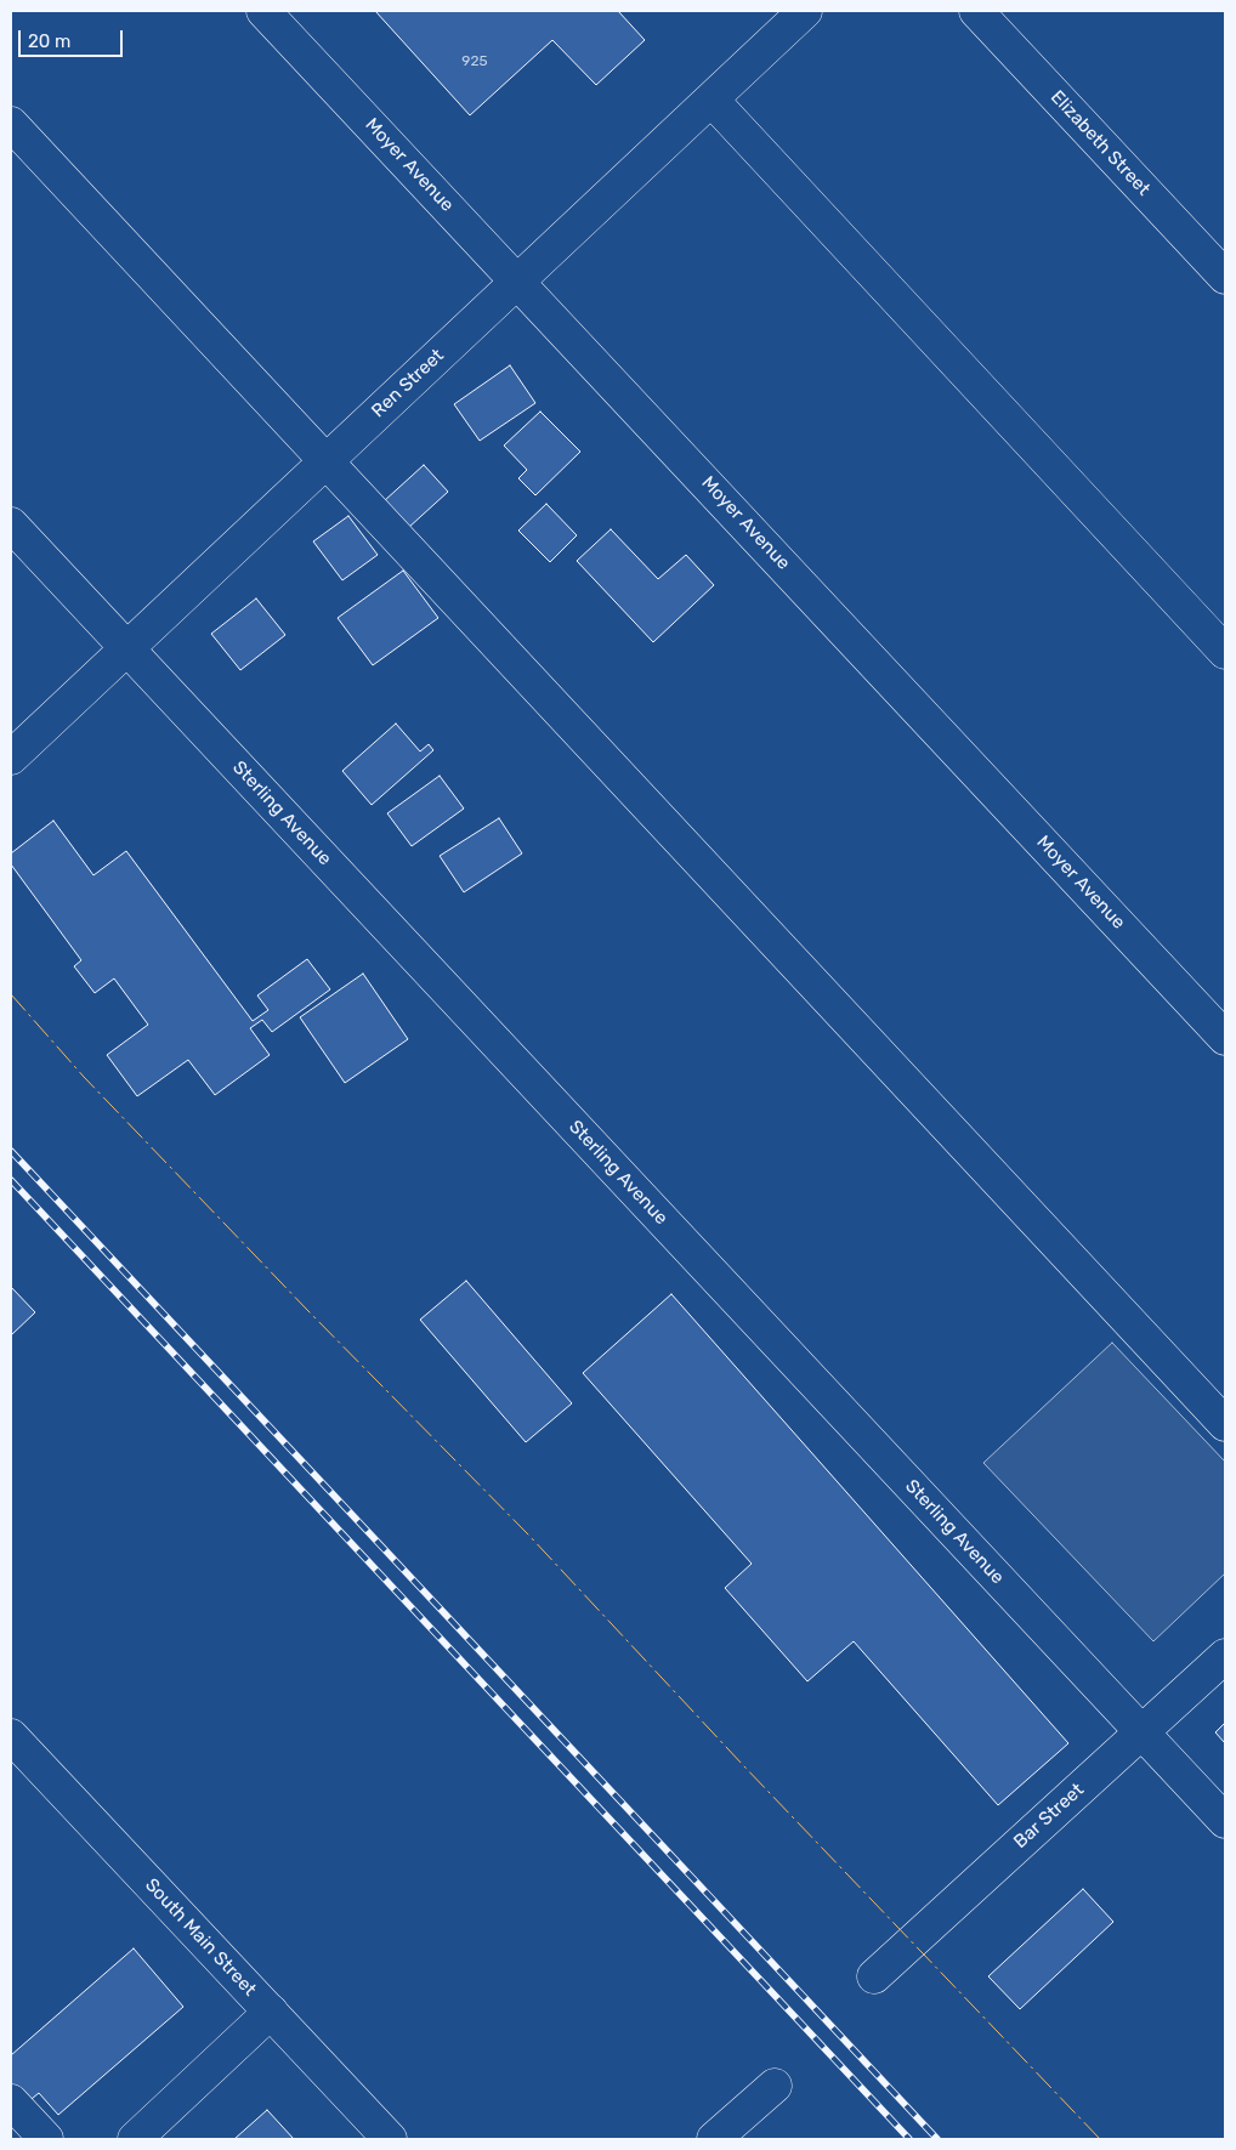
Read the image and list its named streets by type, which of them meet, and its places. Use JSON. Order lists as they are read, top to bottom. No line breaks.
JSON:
{"streets":{"street":["Elizabeth Street","Moyer Avenue","Ren Street","Sterling Avenue","Bar Street","South Main Street"]},"crossings":[["Moyer Avenue","Ren Street"],["Ren Street","Sterling Avenue"],["Sterling Avenue","Bar Street"]],"house_numbers":["925"],"scale_bar":"20 m"}
